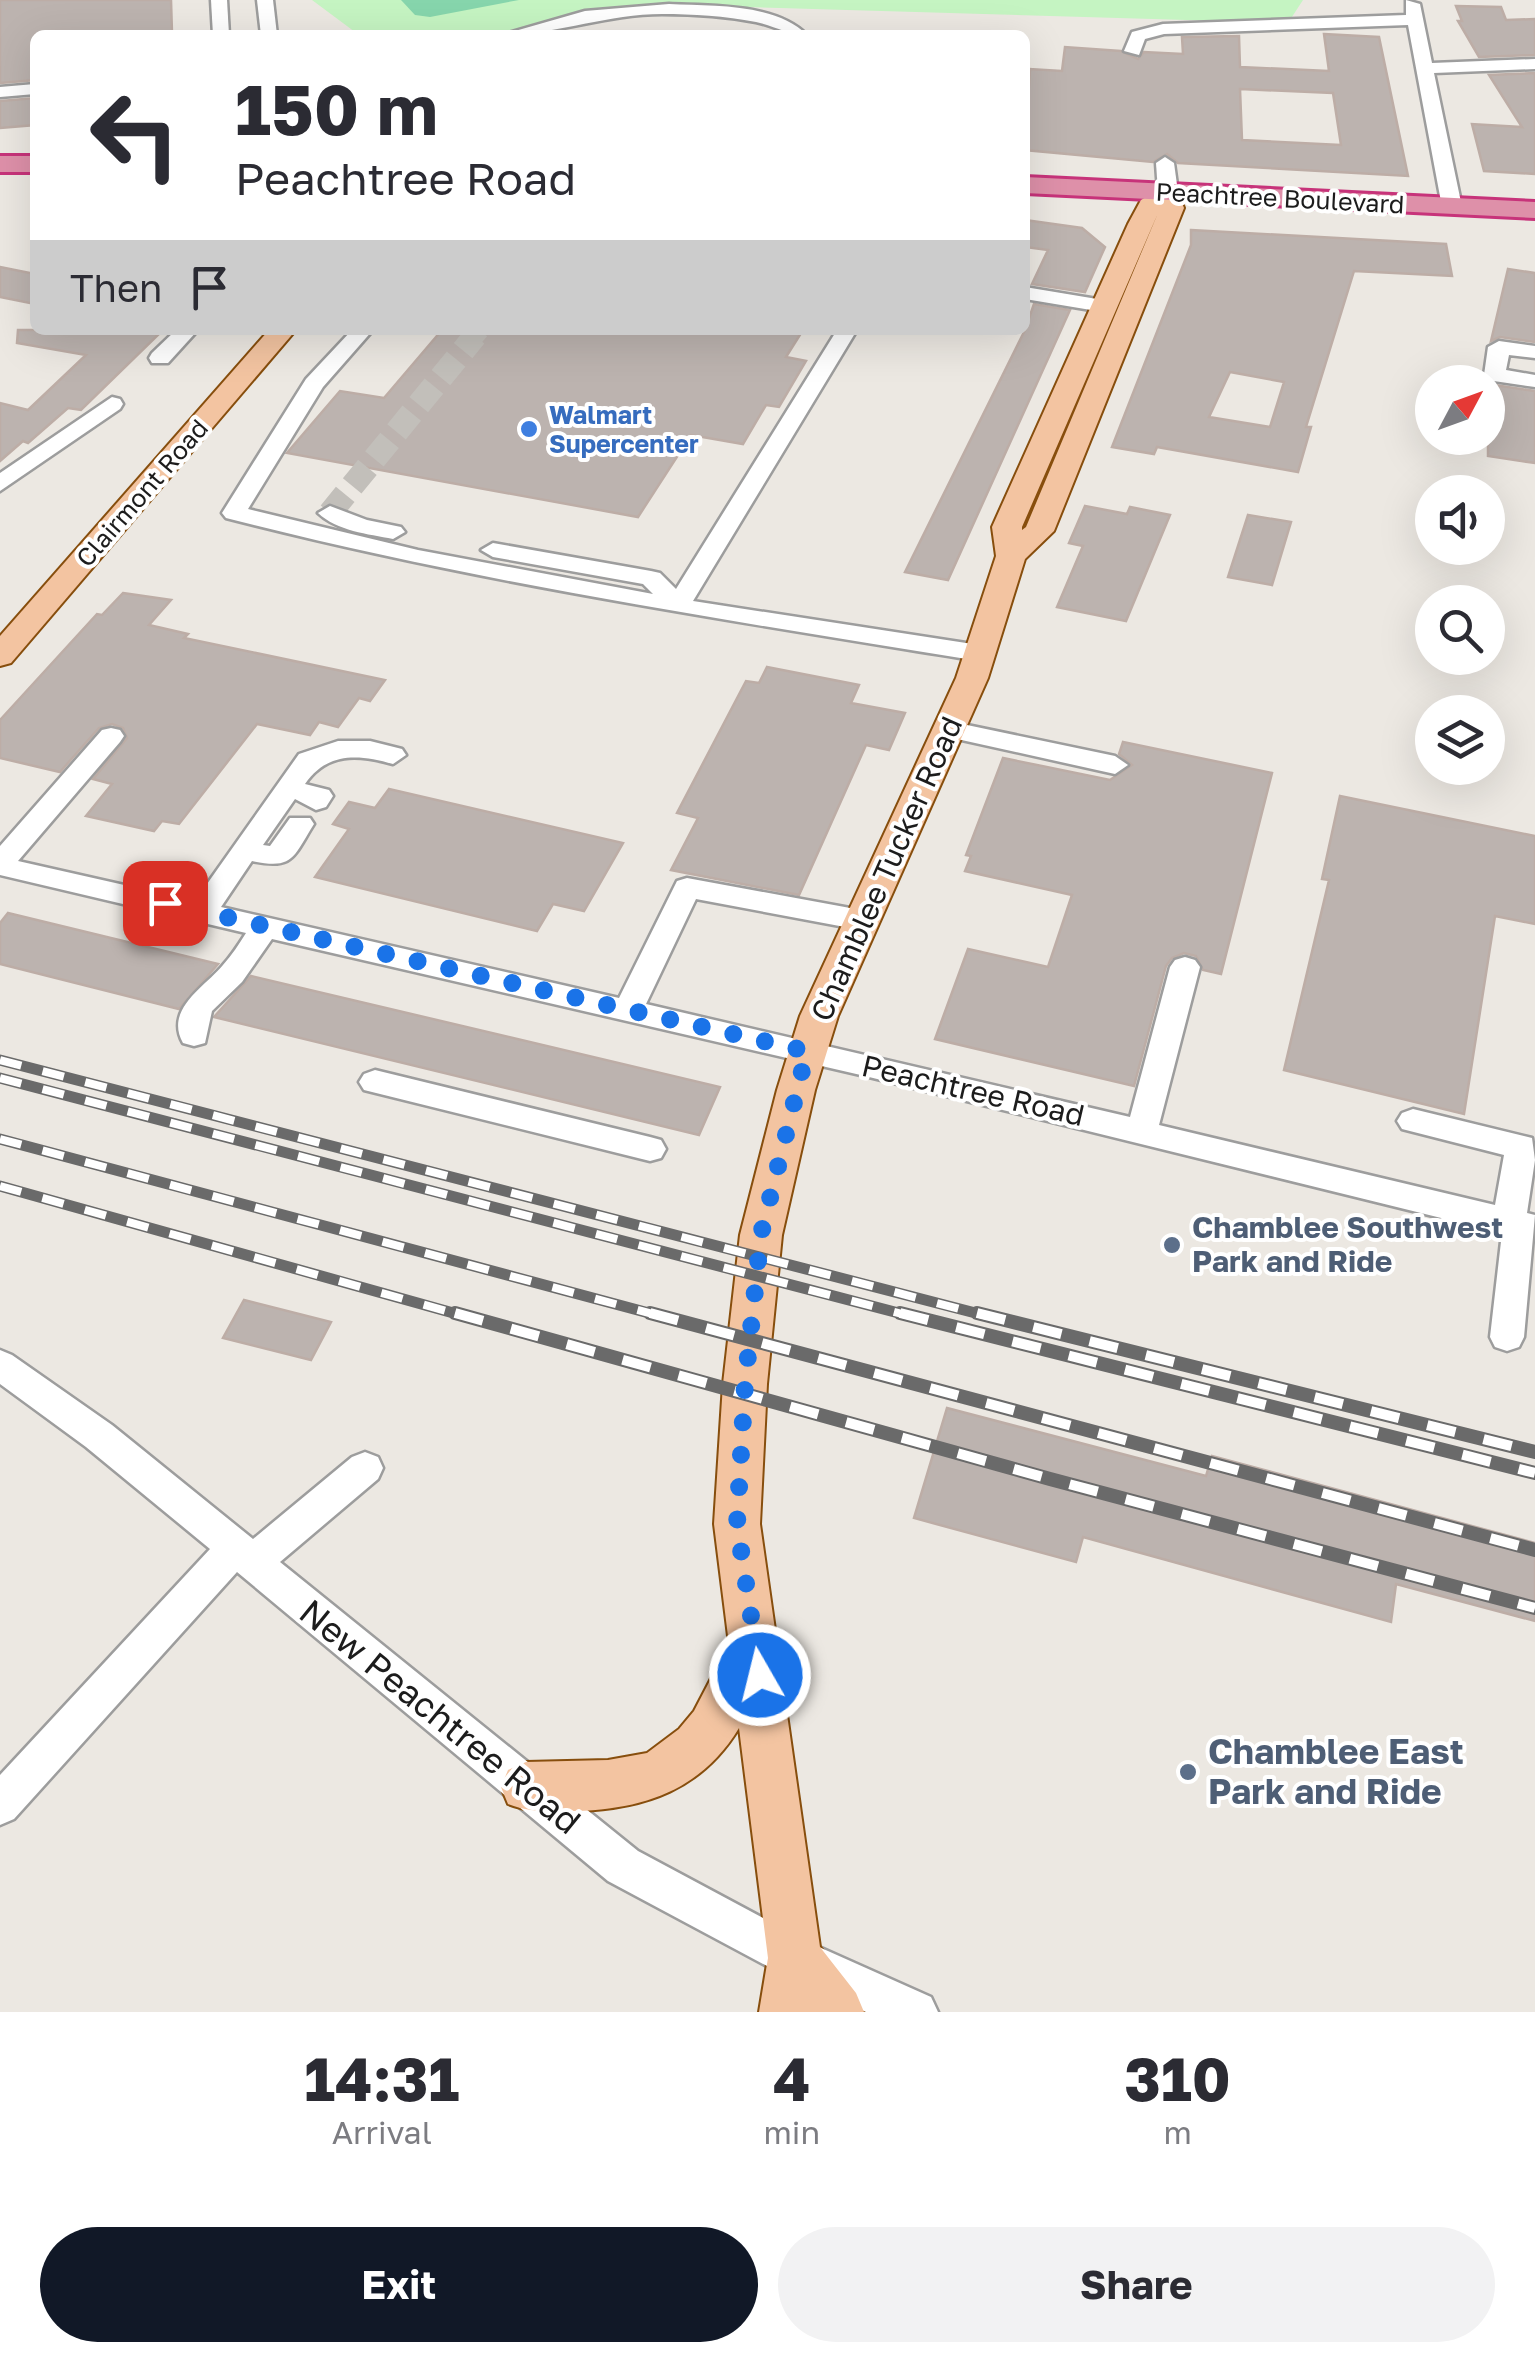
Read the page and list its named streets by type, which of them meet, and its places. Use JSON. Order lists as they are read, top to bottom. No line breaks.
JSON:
{"streets":{"highway":["Peachtree Boulevard"],"main road":["Clairmont Road","Chamblee Tucker Road"],"street":["Peachtree Road","New Peachtree Road"]},"crossings":[["Peachtree Boulevard","Chamblee Tucker Road"],["Chamblee Tucker Road","Peachtree Road"],["Chamblee Tucker Road","New Peachtree Road"]],"places":["Walmart Supercenter","Chamblee Southwest Park and Ride","Chamblee East Park and Ride"],"north":"top right","page":{"turn":["150 m","Peachtree Road"],"then":"Then","eta":["14:31","Arrival","4","min","310","m"],"buttons":["Exit","Share"]}}
